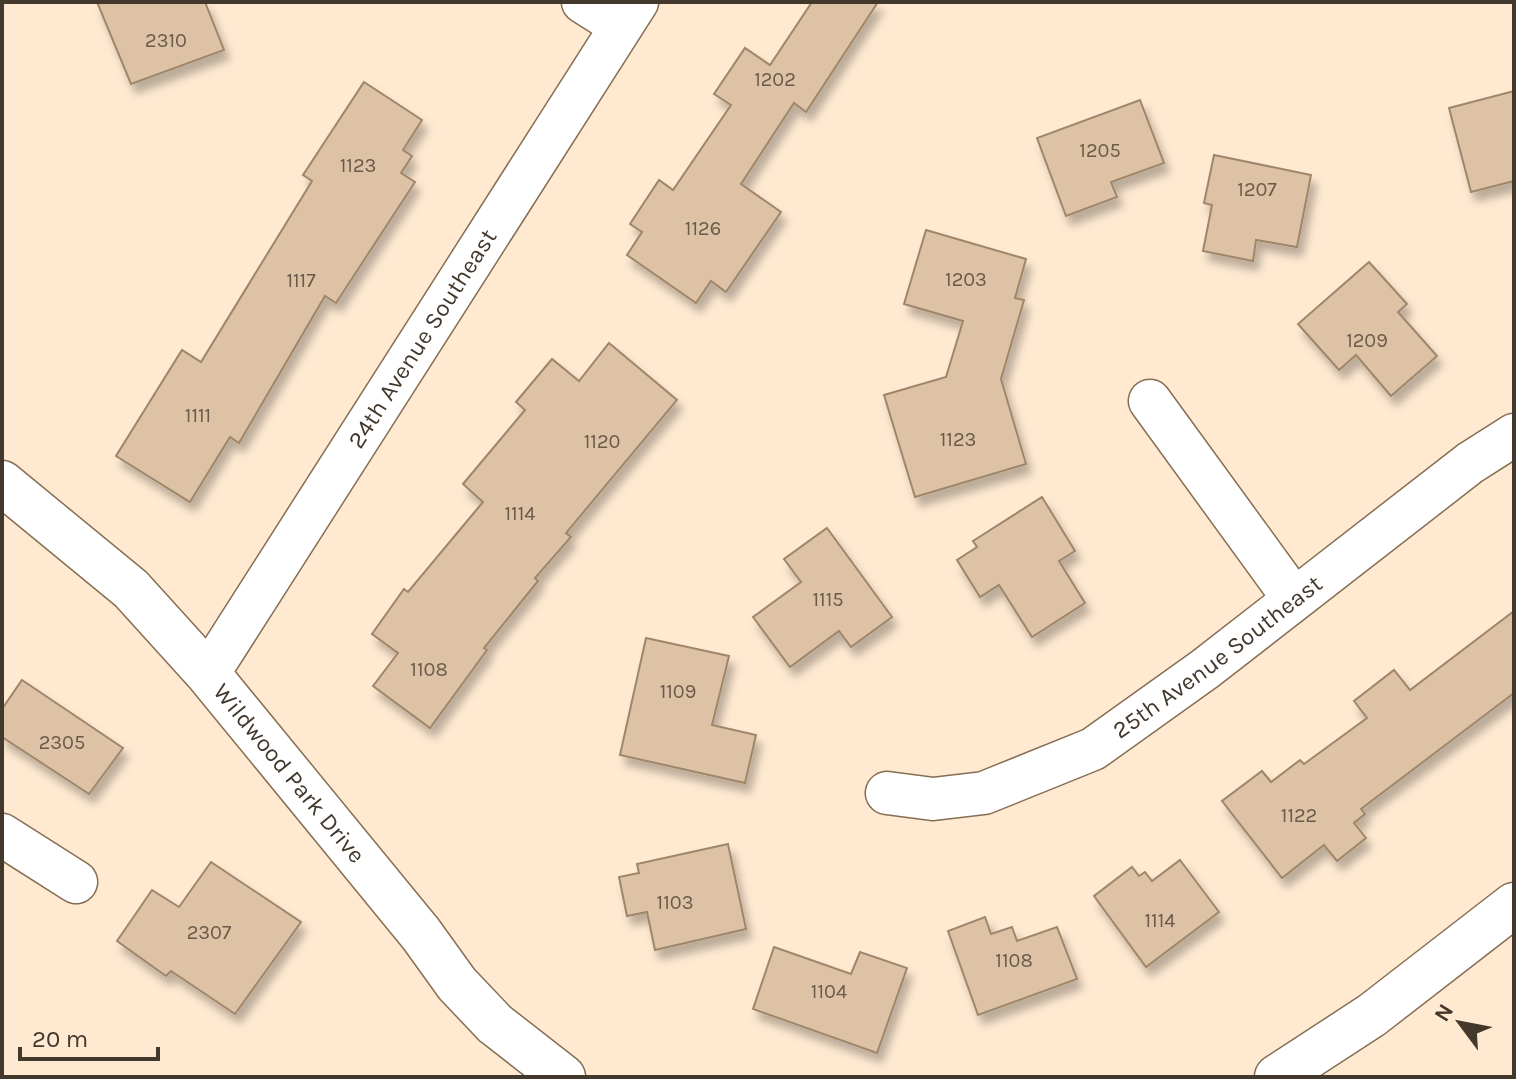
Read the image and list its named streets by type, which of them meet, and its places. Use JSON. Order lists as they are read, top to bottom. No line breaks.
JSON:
{"streets":{"street":["24th Avenue Southeast","25th Avenue Southeast","Wildwood Park Drive"]},"crossings":[["24th Avenue Southeast","Wildwood Park Drive"]],"house_numbers":["2310","1202","1205","1123","1207","1126","1203","1117","1209","1111","1123","1120","1114","1115","1108","1109","2305","1122","1103","1114","2307","1108","1104"],"scale_bar":"20 m","north":"top left"}
